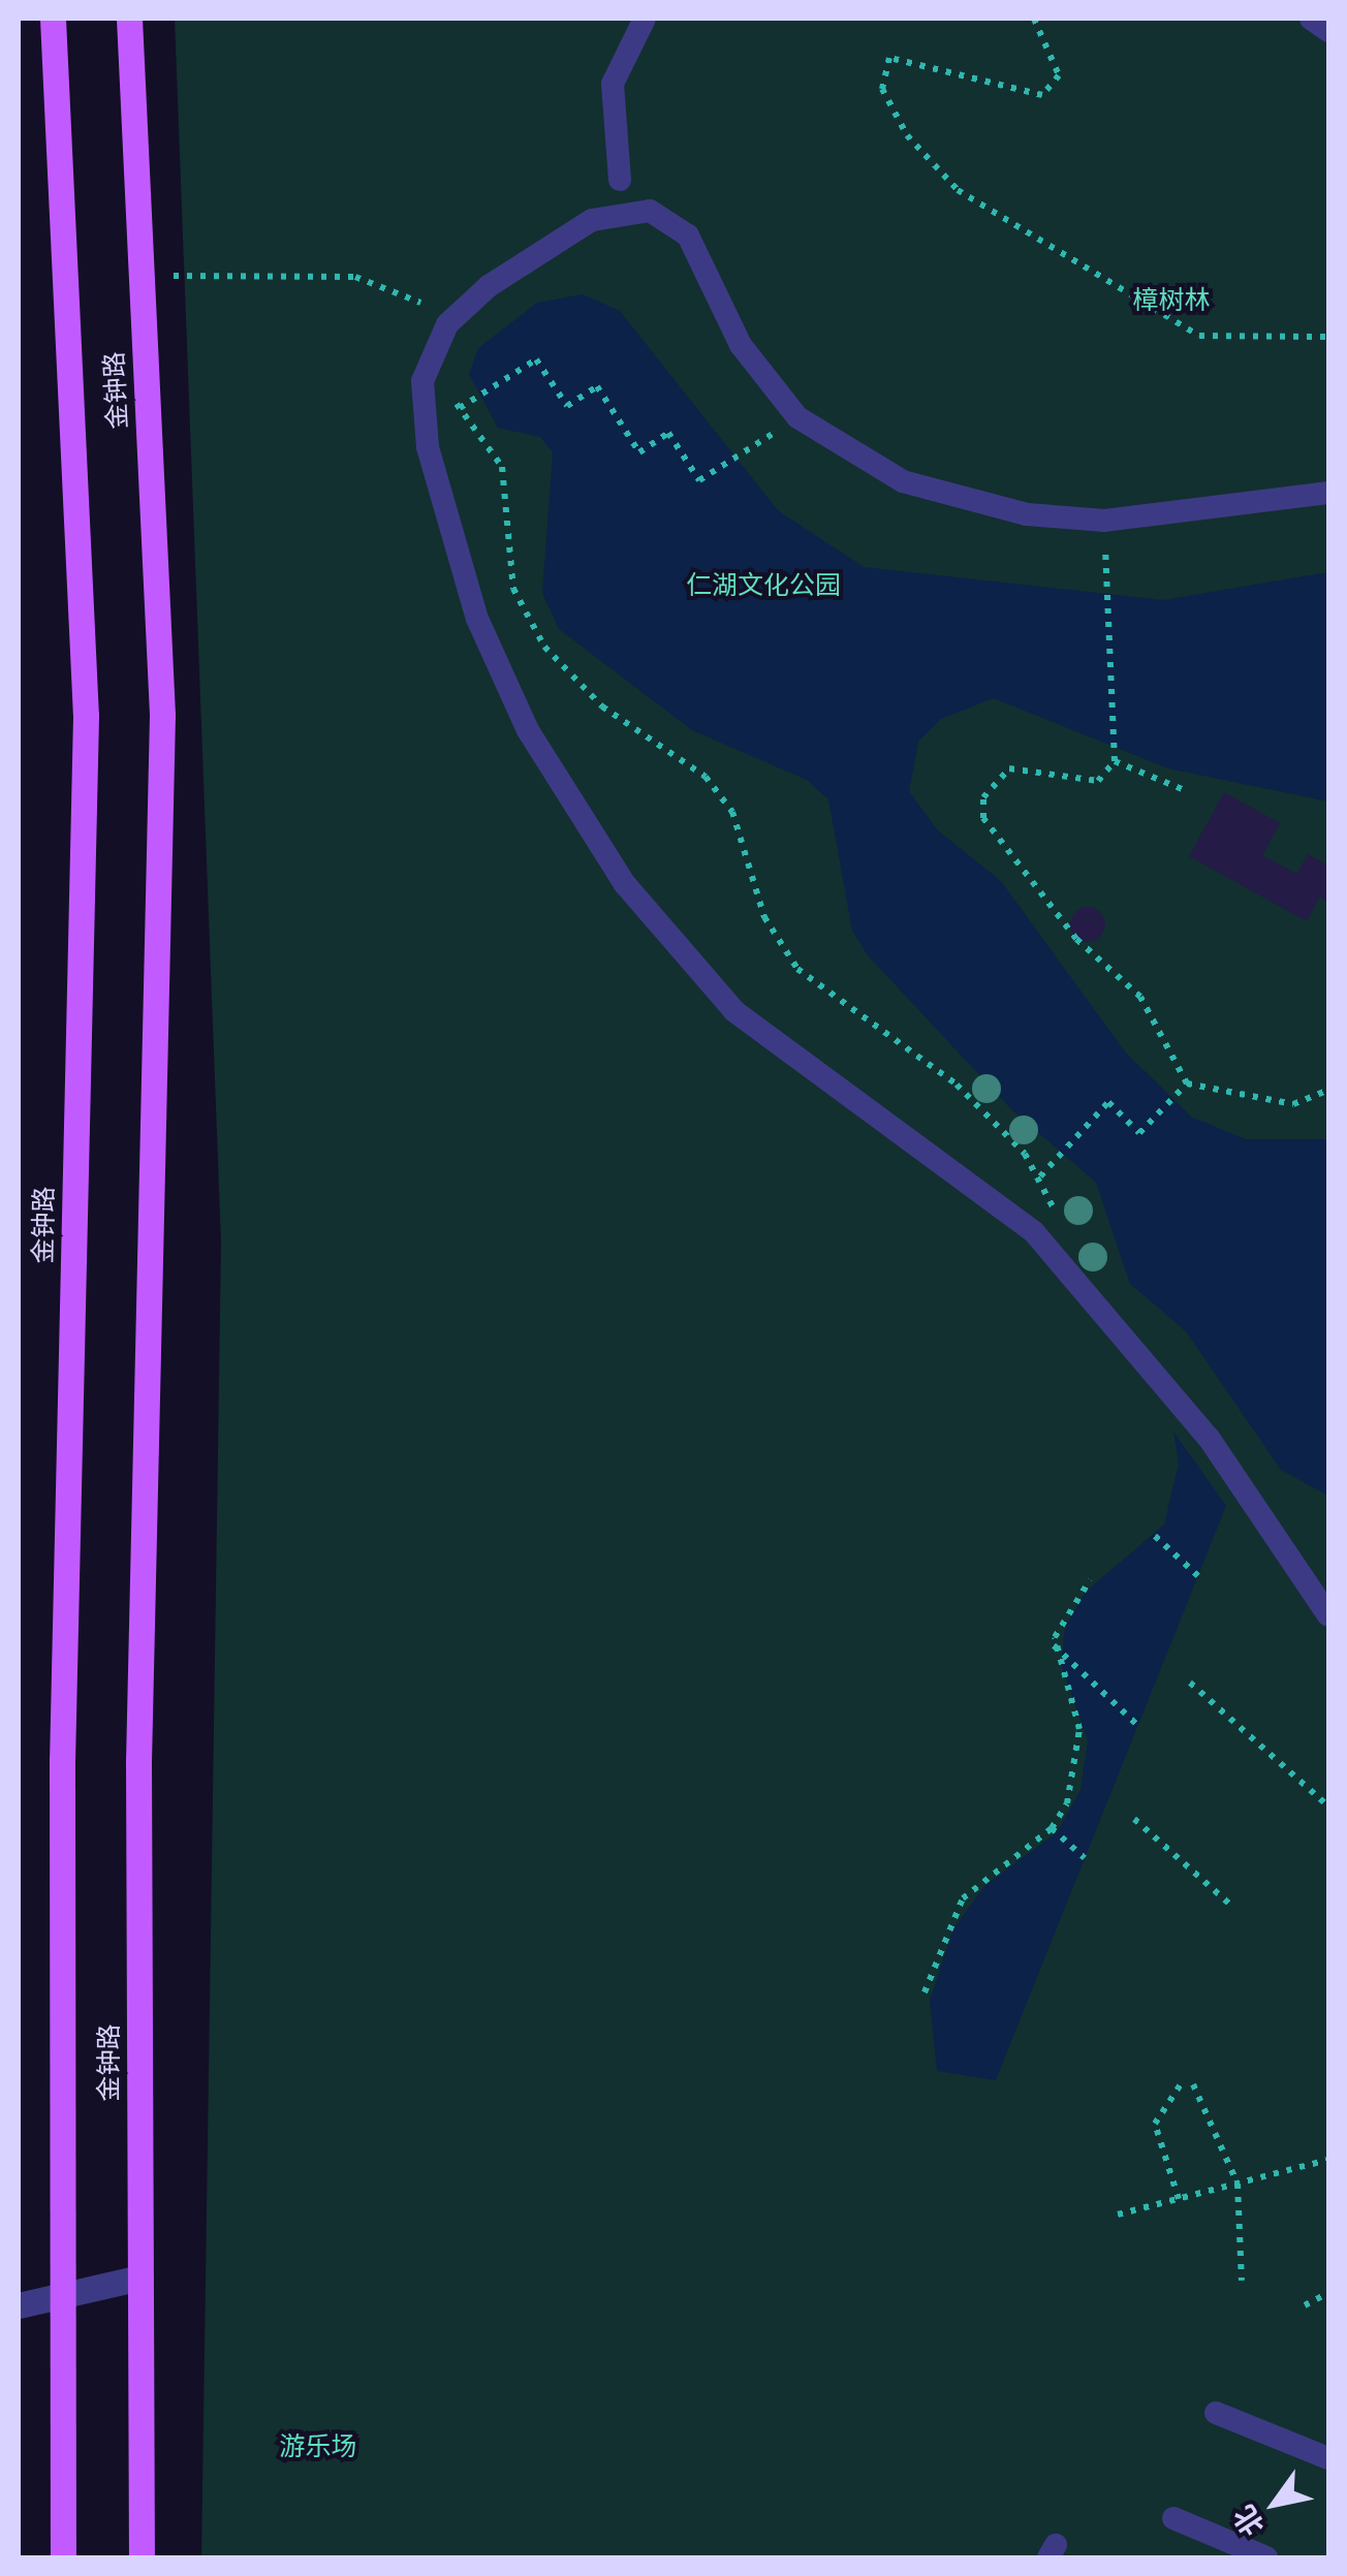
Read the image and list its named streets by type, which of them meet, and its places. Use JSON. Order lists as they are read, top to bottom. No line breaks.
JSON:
{"streets":{"main road":["金钟路"]},"parks":["樟树林","仁湖文化公园","游乐场"],"north":"bottom left"}
